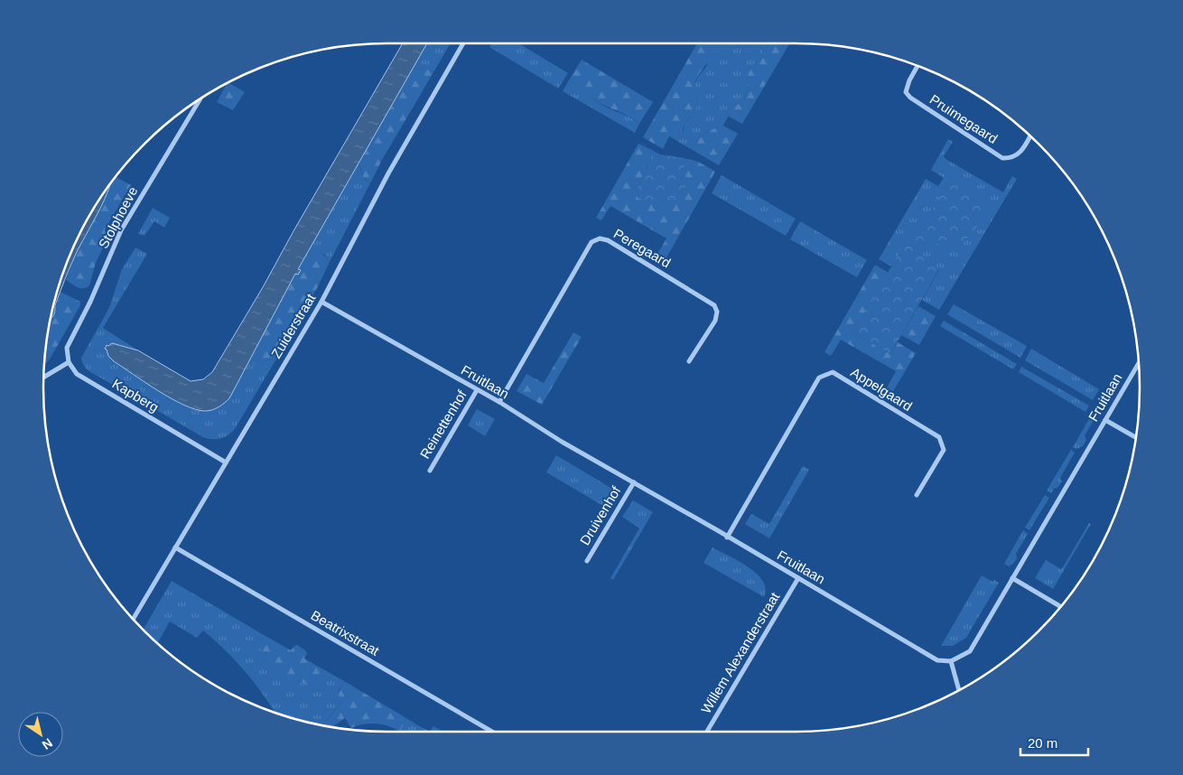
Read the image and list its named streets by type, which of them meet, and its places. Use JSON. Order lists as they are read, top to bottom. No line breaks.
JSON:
{"streets":{"street":["Pruimegaard","Stolphoeve","Peregaard","Zuiderstraat","Fruitlaan","Appelgaard","Kapberg","Reinettenhof","Druivenhof","Beatrixstraat","Willem Alexanderstraat"]},"crossings":[["Stolphoeve","Kapberg"],["Peregaard","Fruitlaan"],["Zuiderstraat","Fruitlaan"],["Zuiderstraat","Kapberg"],["Zuiderstraat","Beatrixstraat"],["Fruitlaan","Appelgaard"],["Fruitlaan","Reinettenhof"],["Fruitlaan","Druivenhof"],["Fruitlaan","Willem Alexanderstraat"]],"scale_bar":"20 m","north":"bottom right"}
